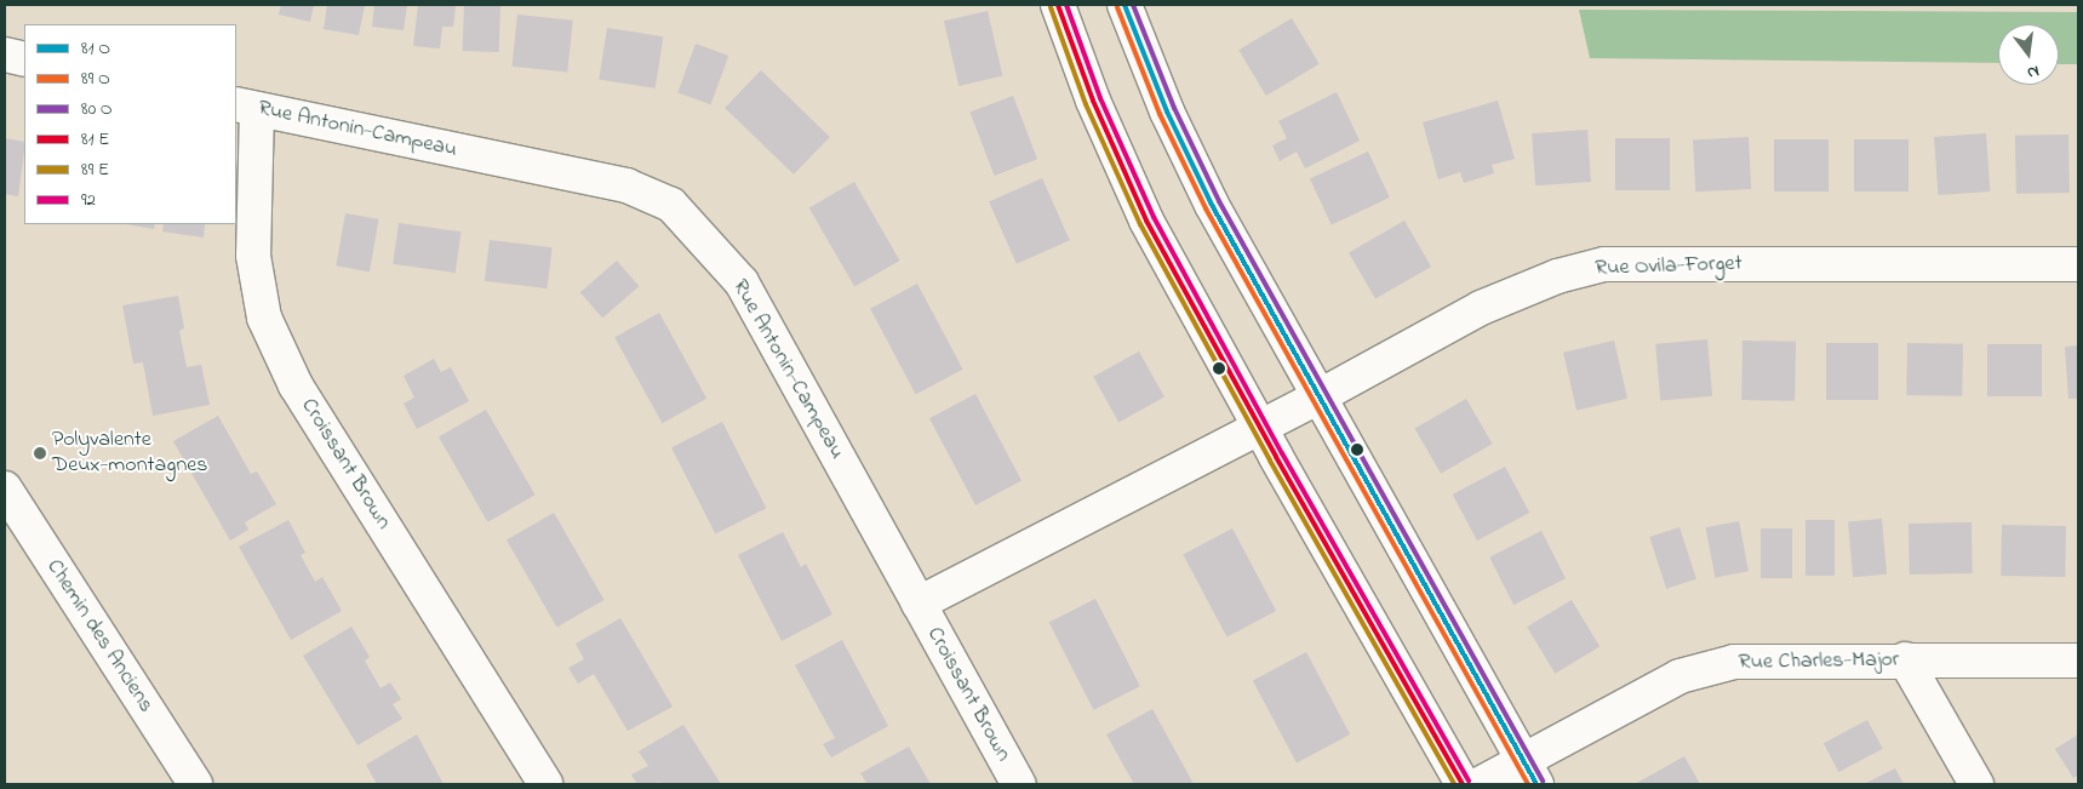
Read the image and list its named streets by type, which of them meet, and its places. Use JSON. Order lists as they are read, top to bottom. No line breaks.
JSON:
{"streets":{"street":["Rue Antonin-Campeau","Rue Ovila-Forget","Croissant Brown","Chemin des Anciens","Rue Charles-Major"]},"crossings":[["Rue Antonin-Campeau","Croissant Brown"]],"places":["Polyvalente Deux-montagnes"],"lines":["transit line 92"],"legend":["81 O","89 O","80 O","81 E","89 E","92"],"north":"bottom"}
